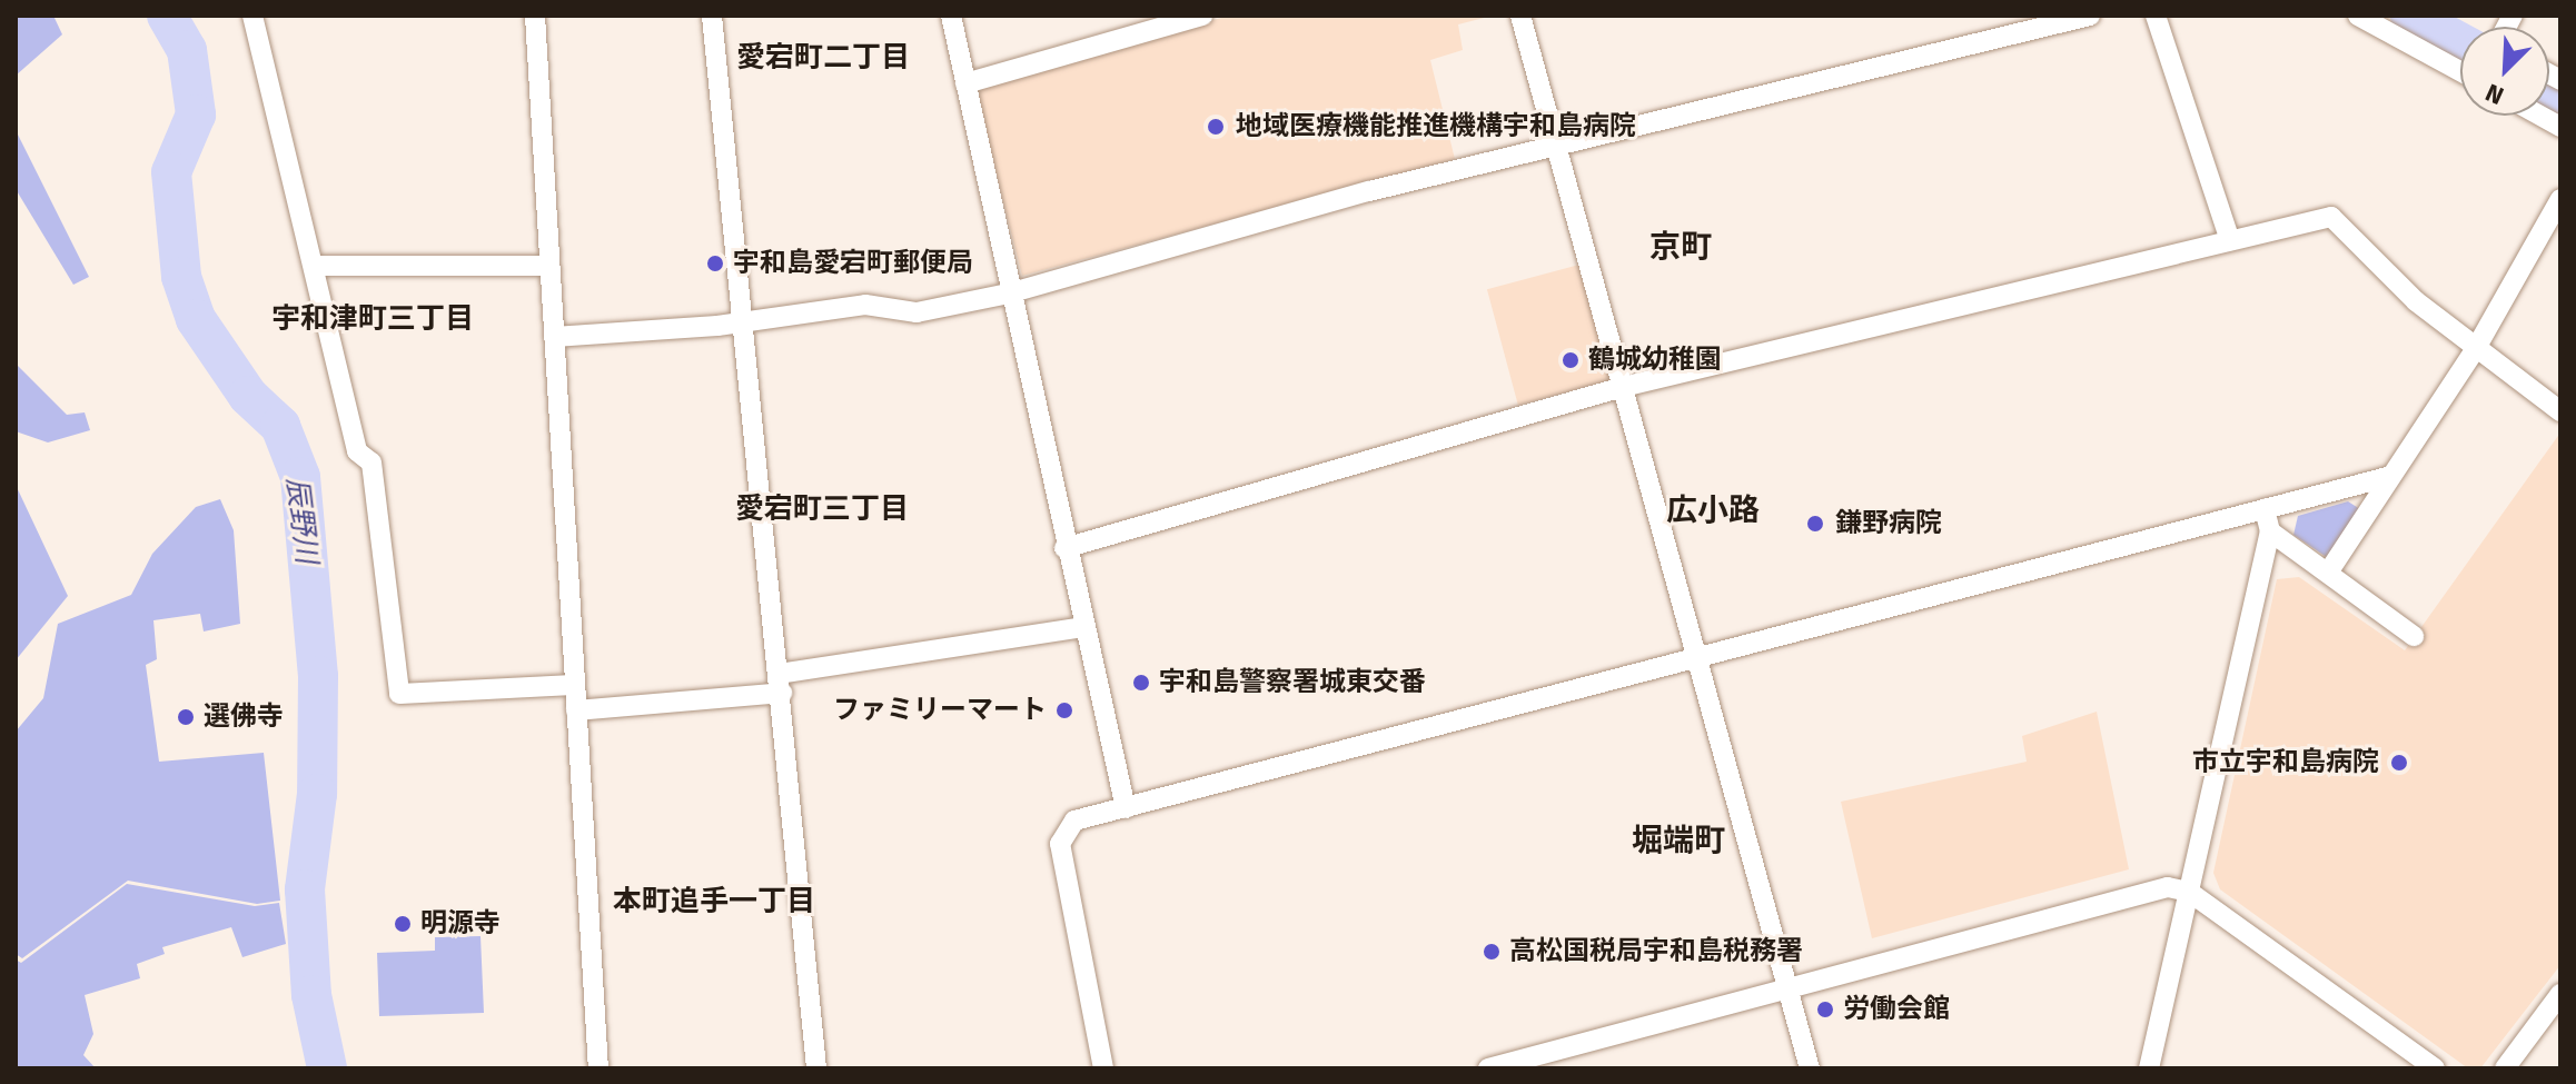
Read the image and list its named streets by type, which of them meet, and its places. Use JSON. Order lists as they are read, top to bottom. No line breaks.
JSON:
{"districts":["愛宕町二丁目","京町","宇和津町三丁目","愛宕町三丁目","広小路","堀端町","本町追手一丁目"],"water":["辰野川"],"places":["地域医療機能推進機構宇和島病院","宇和島愛宕町郵便局","鶴城幼稚園","鎌野病院","宇和島警察署城東交番","ファミリーマート","選佛寺","市立宇和島病院","明源寺","高松国税局宇和島税務署","労働会館"],"north":"bottom left"}
